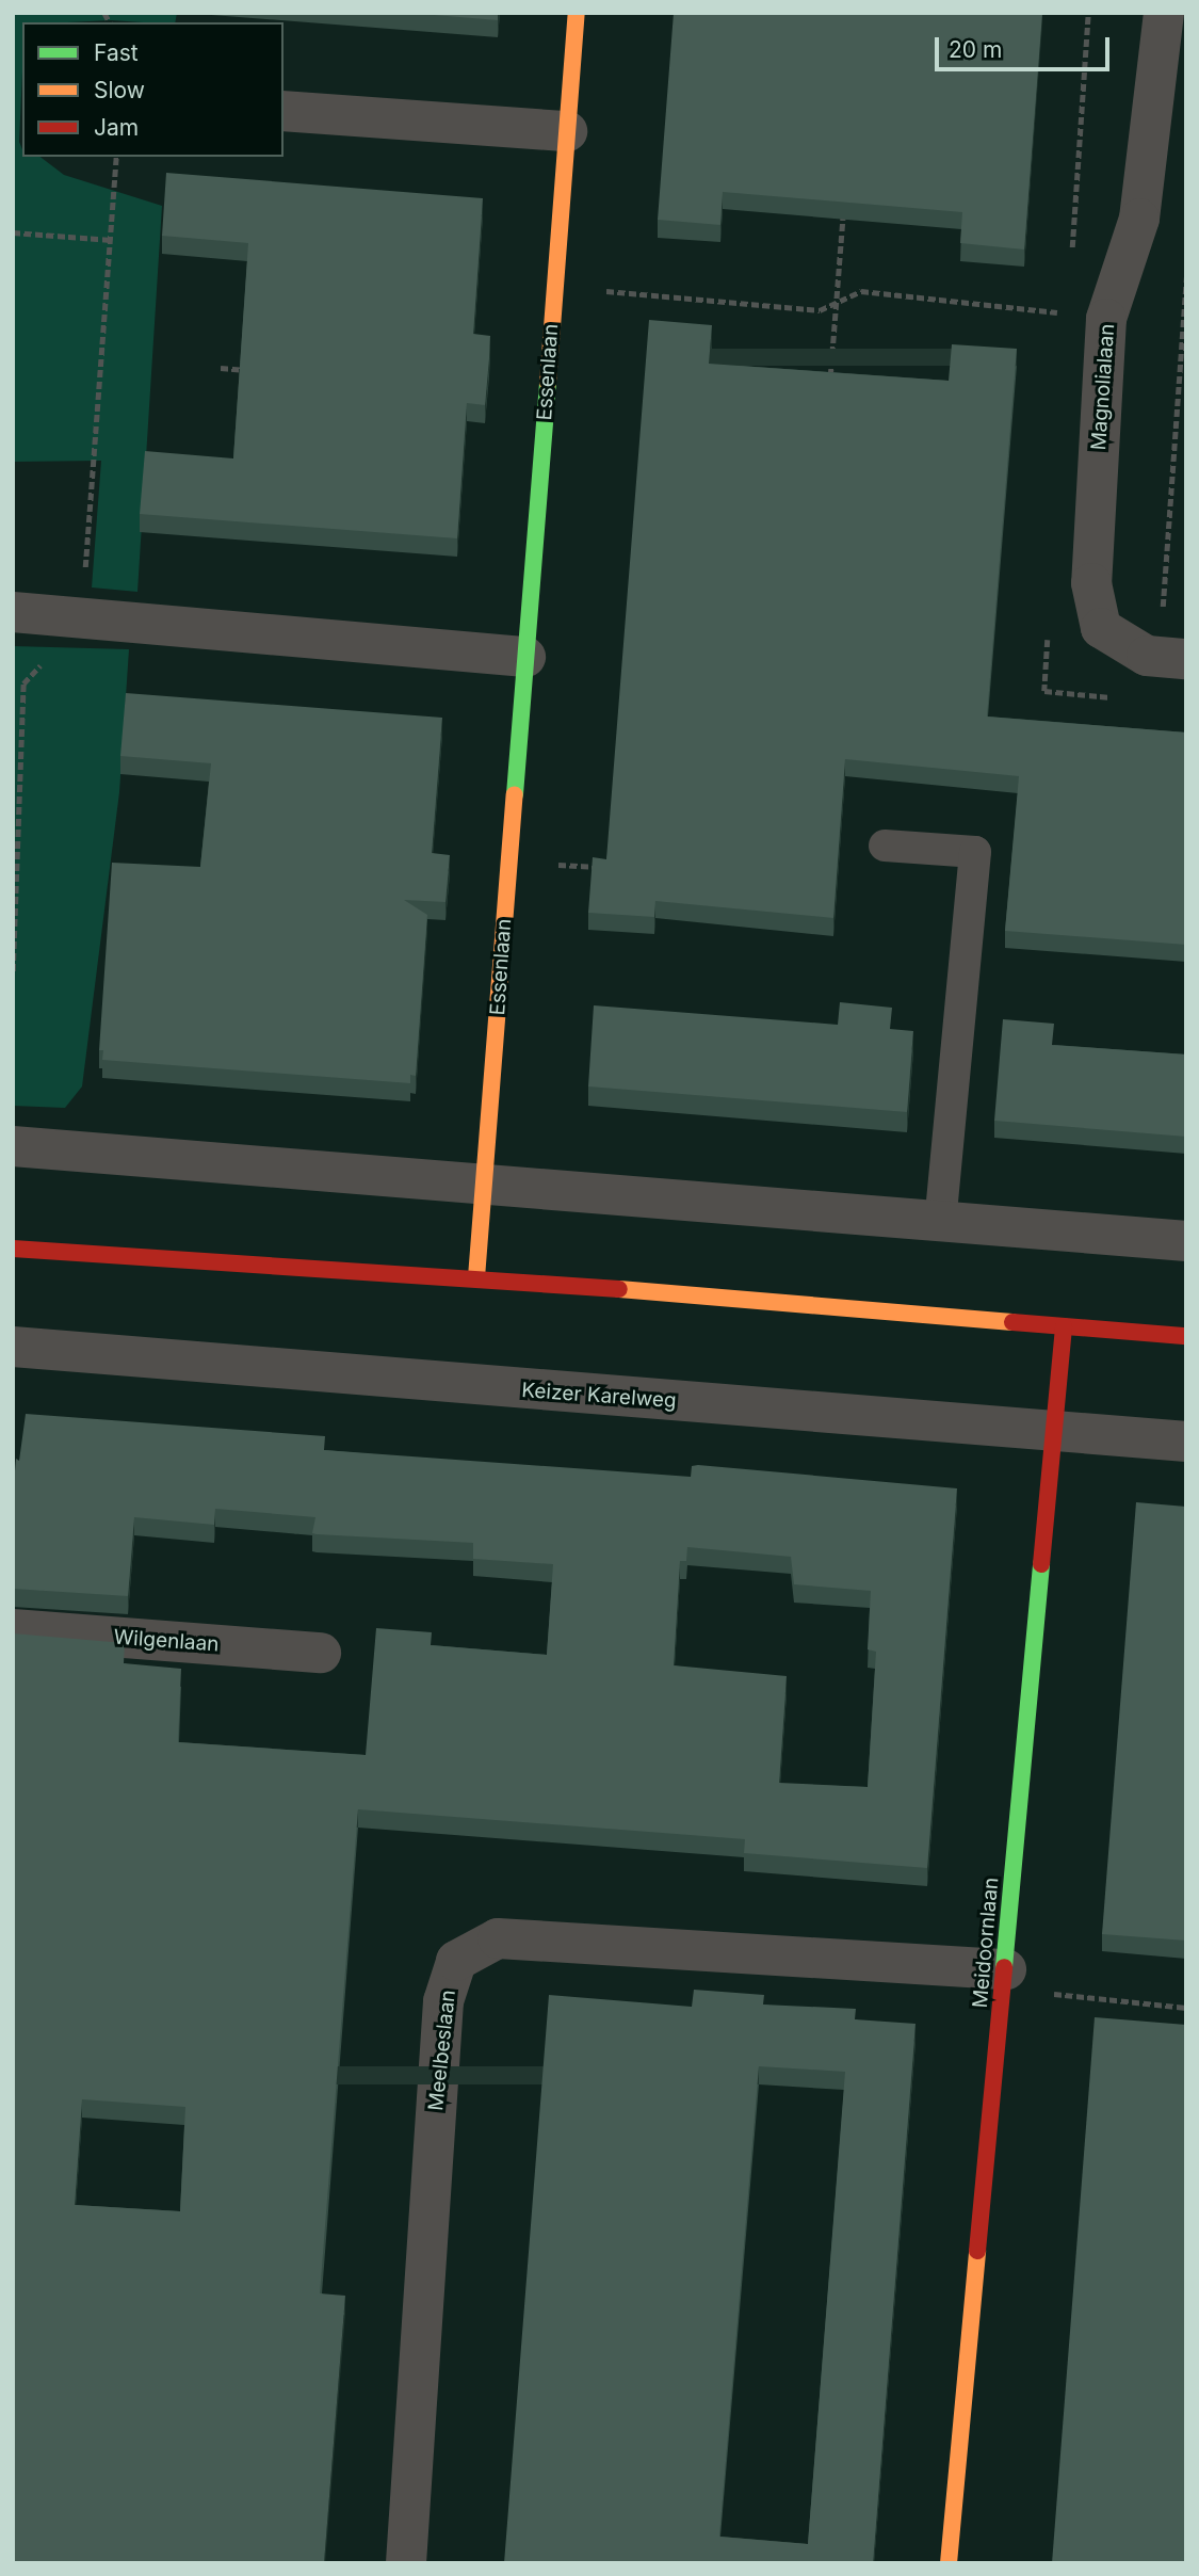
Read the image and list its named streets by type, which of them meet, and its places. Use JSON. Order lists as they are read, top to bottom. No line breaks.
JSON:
{"streets":{"street":["Essenlaan","Magnolialaan","Keizer Karelweg","Wilgenlaan","Meidoornlaan","Meelbeslaan"]},"crossings":[["Keizer Karelweg","Meidoornlaan"],["Meidoornlaan","Meelbeslaan"]],"legend":["Fast","Slow","Jam"],"scale_bar":"20 m"}
